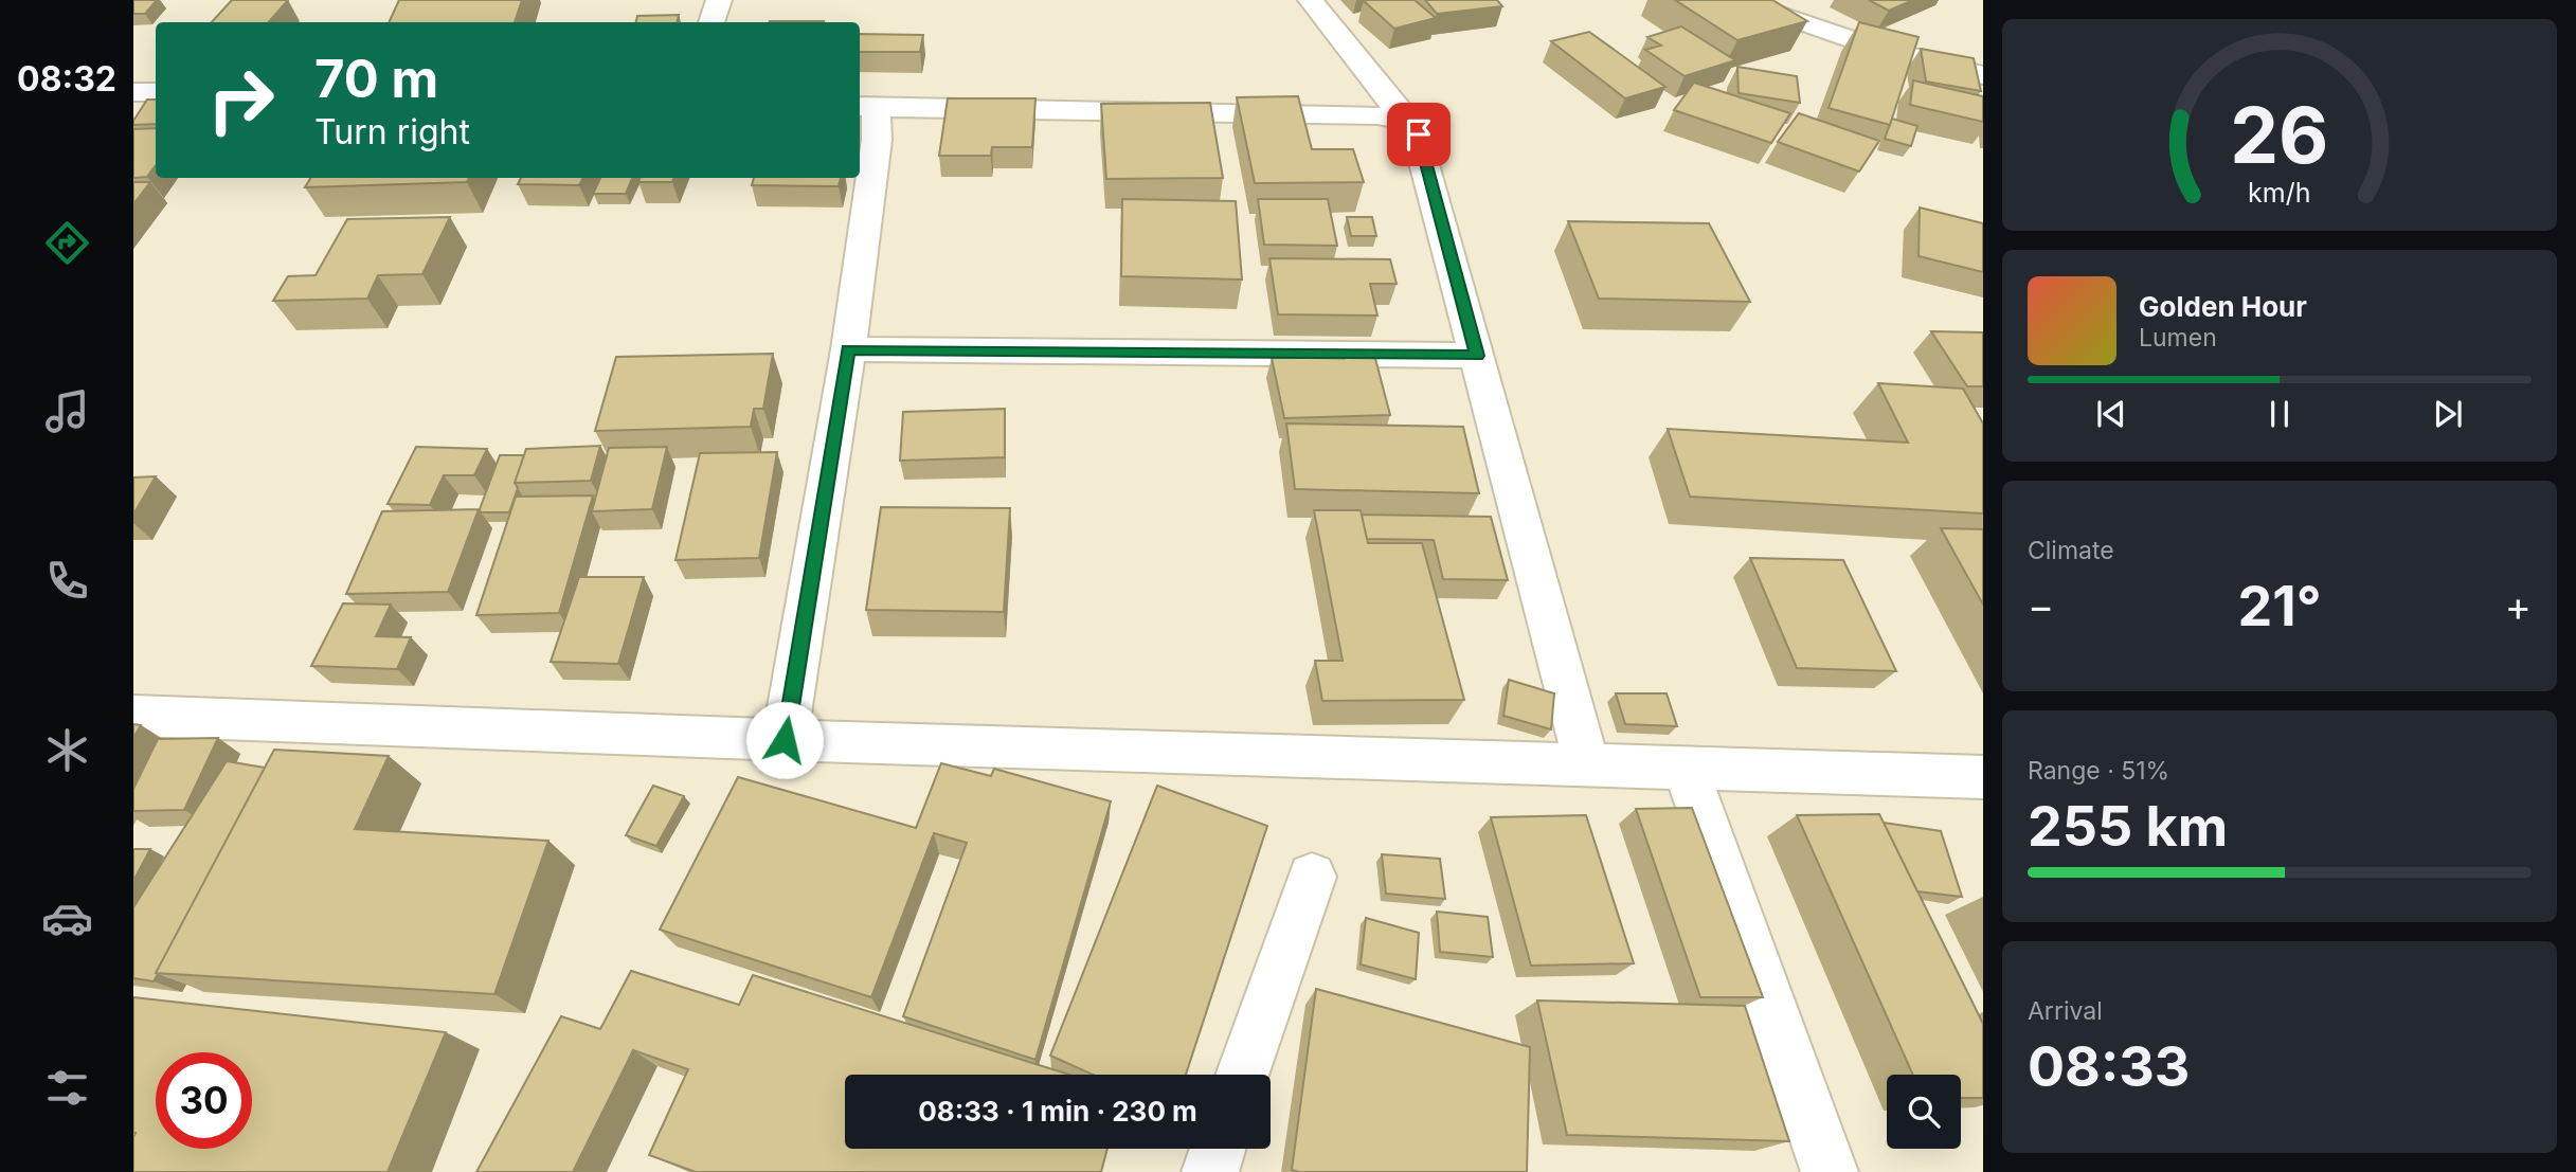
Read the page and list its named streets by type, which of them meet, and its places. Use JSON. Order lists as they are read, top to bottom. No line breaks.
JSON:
{"page":{"tabs":"08:32","turn":["70 m","Turn right"],"song":["Golden Hour","Lumen"],"tile":["Climate",["Range · 51%","255 km"],["Arrival","08:33"]],"heat":["−","21°","+"],"limit":"30","trip":"08:33 · 1 min · 230 m","gauge":["26","km/h"]}}
